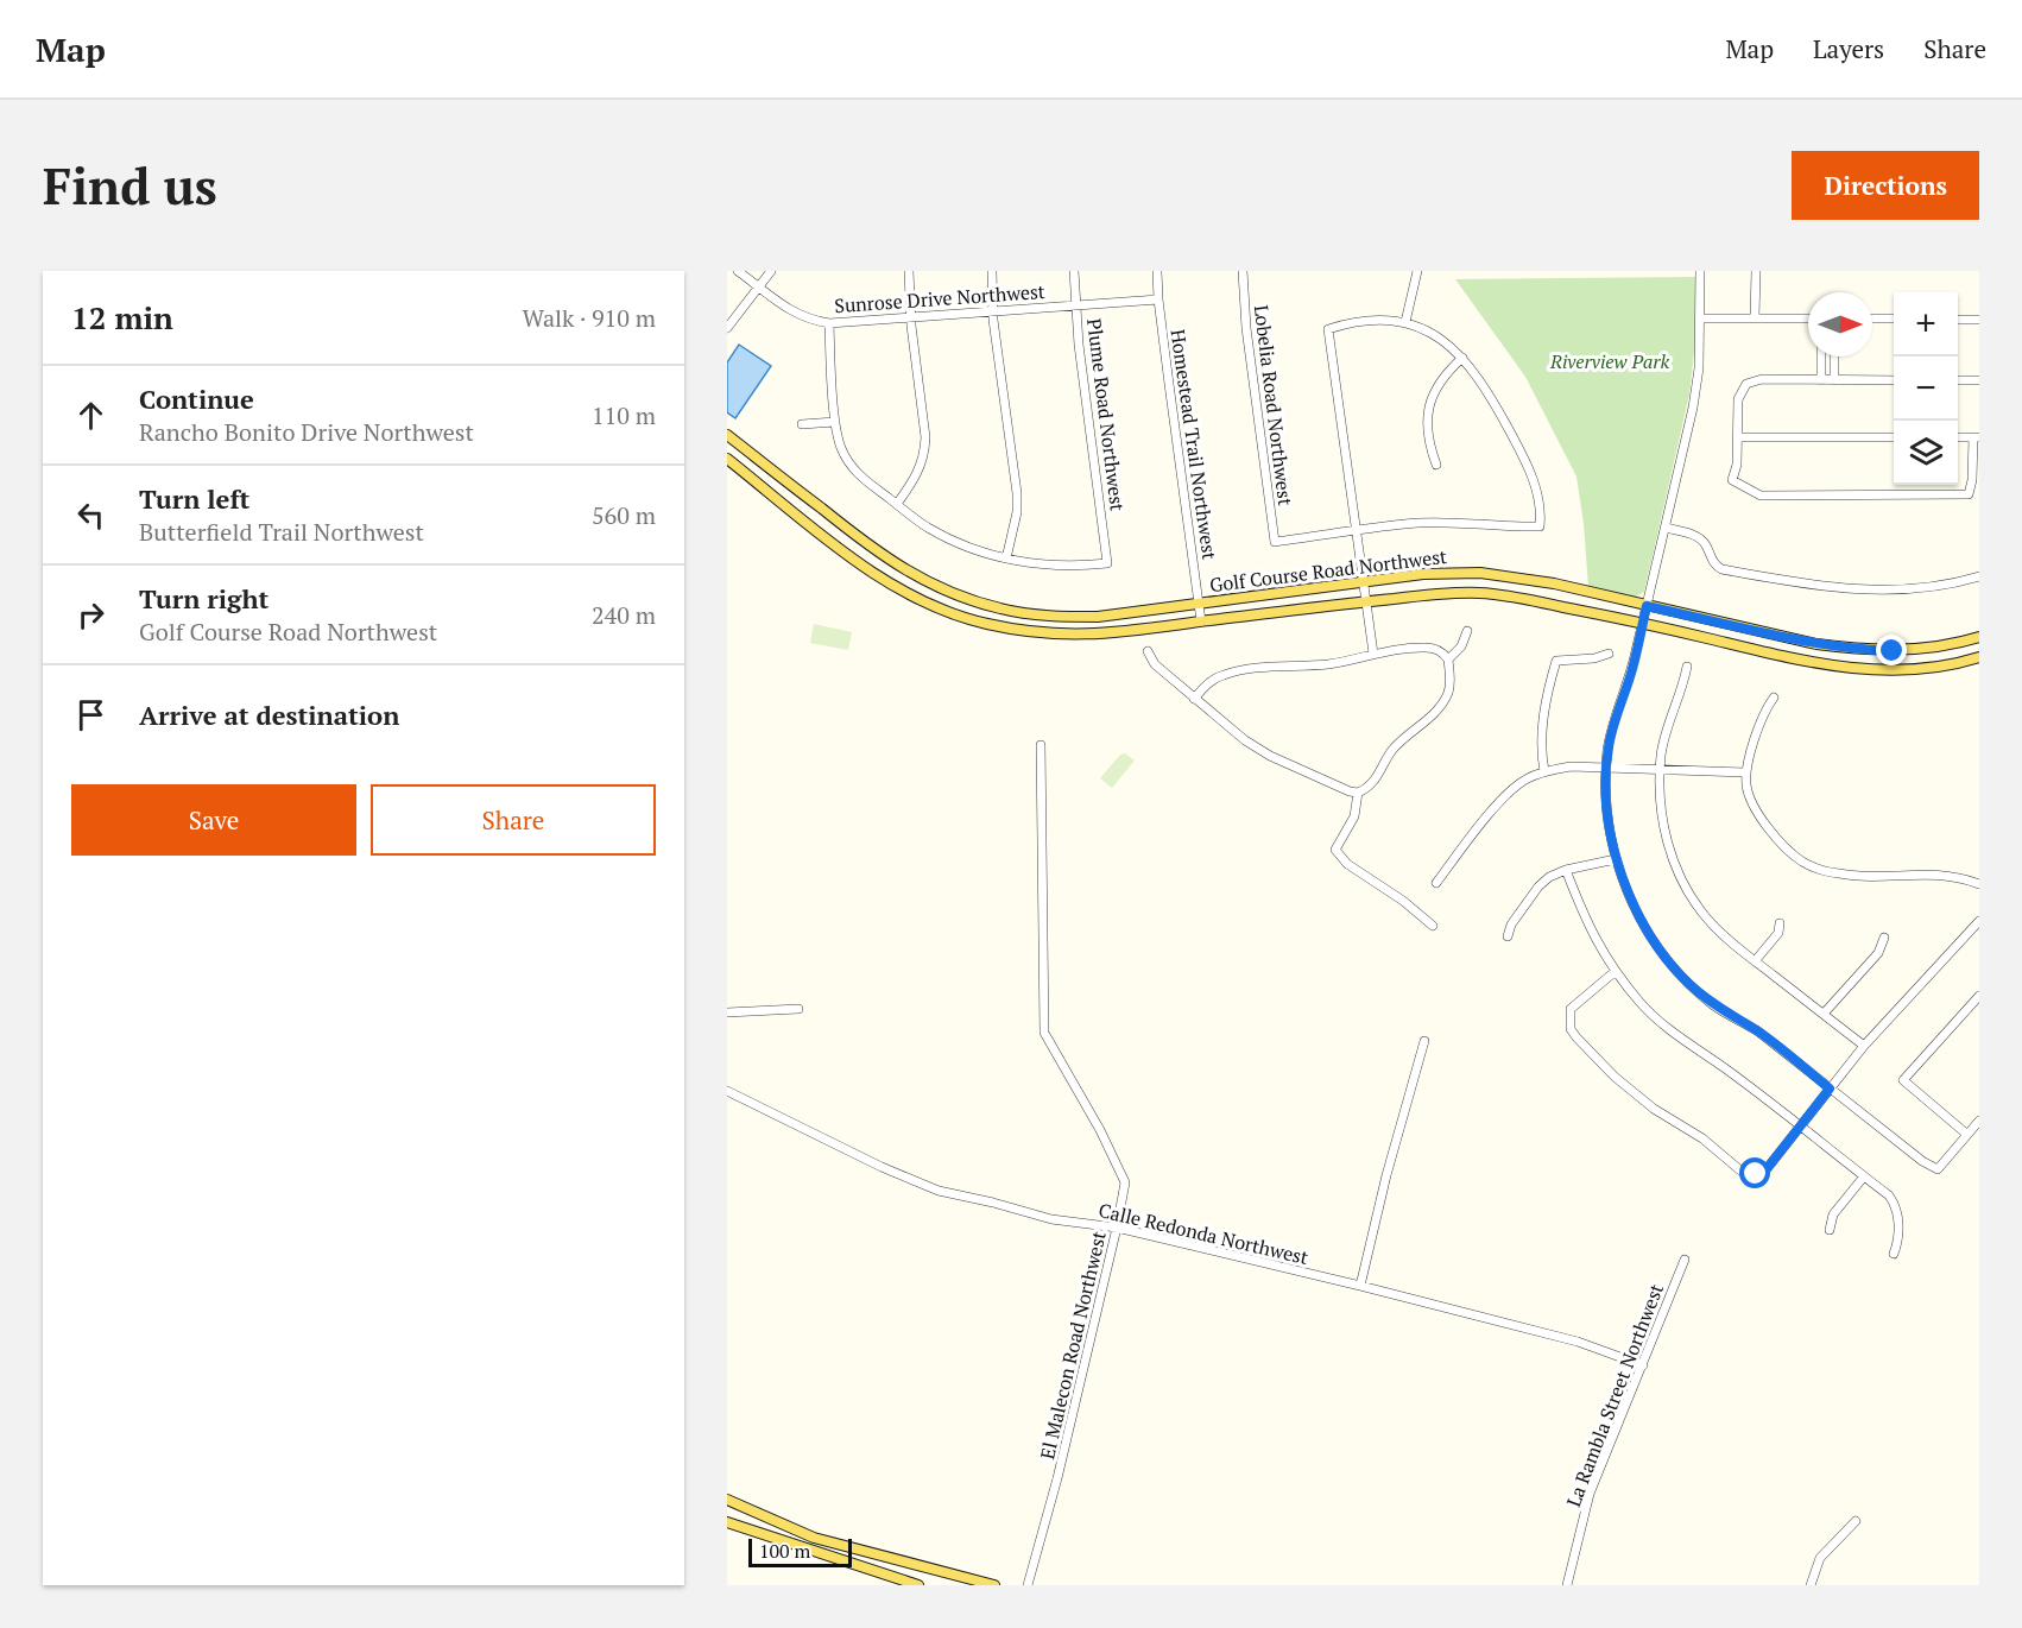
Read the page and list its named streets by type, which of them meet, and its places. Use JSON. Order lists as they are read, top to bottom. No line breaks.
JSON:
{"streets":{"main road":["Golf Course Road Northwest"],"street":["Sunrose Drive Northwest","Lobelia Road Northwest","Plume Road Northwest","Homestead Trail Northwest","Calle Redonda Northwest","El Malecon Road Northwest","La Rambla Street Northwest"]},"crossings":[["Sunrose Drive Northwest","Plume Road Northwest"],["Sunrose Drive Northwest","Homestead Trail Northwest"],["Homestead Trail Northwest","Golf Course Road Northwest"],["Calle Redonda Northwest","El Malecon Road Northwest"],["Calle Redonda Northwest","La Rambla Street Northwest"]],"parks":["Riverview Park"],"scale_bar":"100 m","north":"right","page":{"header":"Map","nav":["Map","Layers","Share"],"buttons":["Directions",["Save","Share"]],"title":"Find us","heading":["12 min","Walk · 910 m"],"map_buttons":["+","−"],"list":[["Continue","Rancho Bonito Drive Northwest","110 m"],["Turn left","Butterfield Trail Northwest","560 m"],["Turn right","Golf Course Road Northwest","240 m"],"Arrive at destination"],"scale":"100 m"}}
